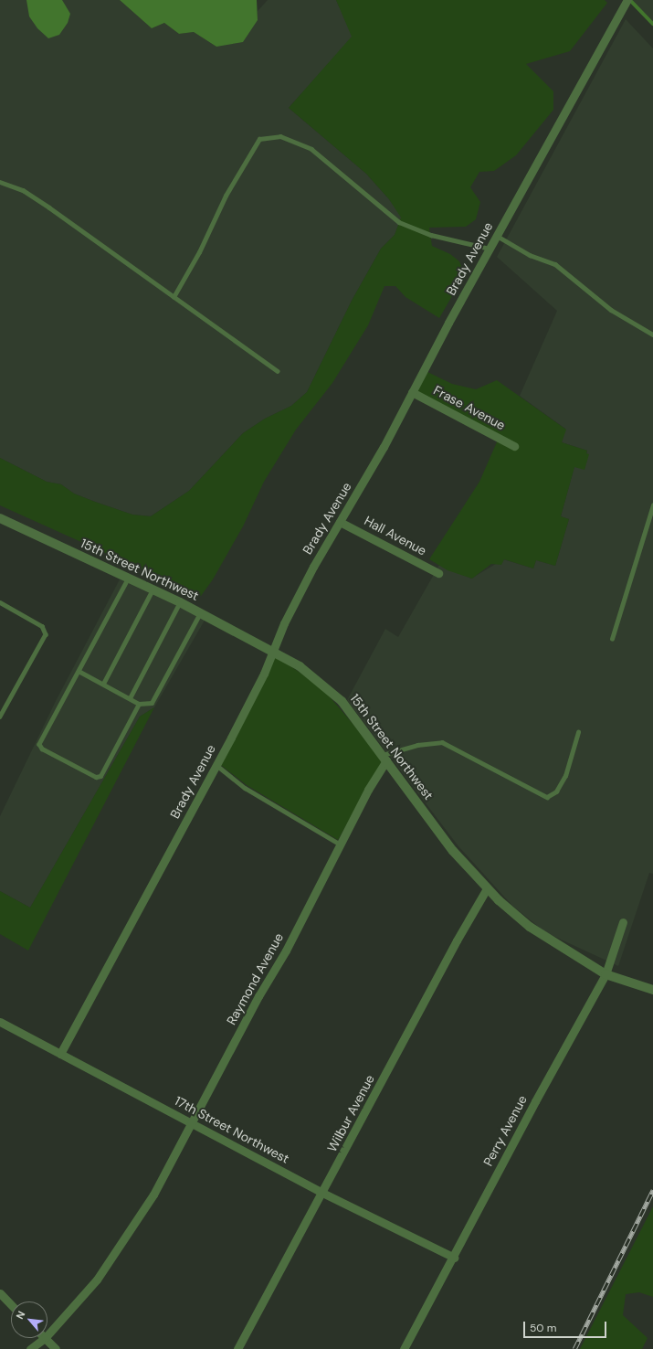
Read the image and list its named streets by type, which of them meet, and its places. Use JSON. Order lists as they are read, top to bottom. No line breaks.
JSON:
{"streets":{"street":["Brady Avenue","Frase Avenue","Hall Avenue","15th Street Northwest","Raymond Avenue","Wilbur Avenue","17th Street Northwest","Perry Avenue"]},"crossings":[["Brady Avenue","Frase Avenue"],["Brady Avenue","Hall Avenue"],["Brady Avenue","15th Street Northwest"],["Brady Avenue","17th Street Northwest"],["15th Street Northwest","Raymond Avenue"],["15th Street Northwest","Wilbur Avenue"],["15th Street Northwest","Perry Avenue"],["Raymond Avenue","17th Street Northwest"],["Wilbur Avenue","17th Street Northwest"],["17th Street Northwest","Perry Avenue"]],"scale_bar":"50 m","north":"top left"}
